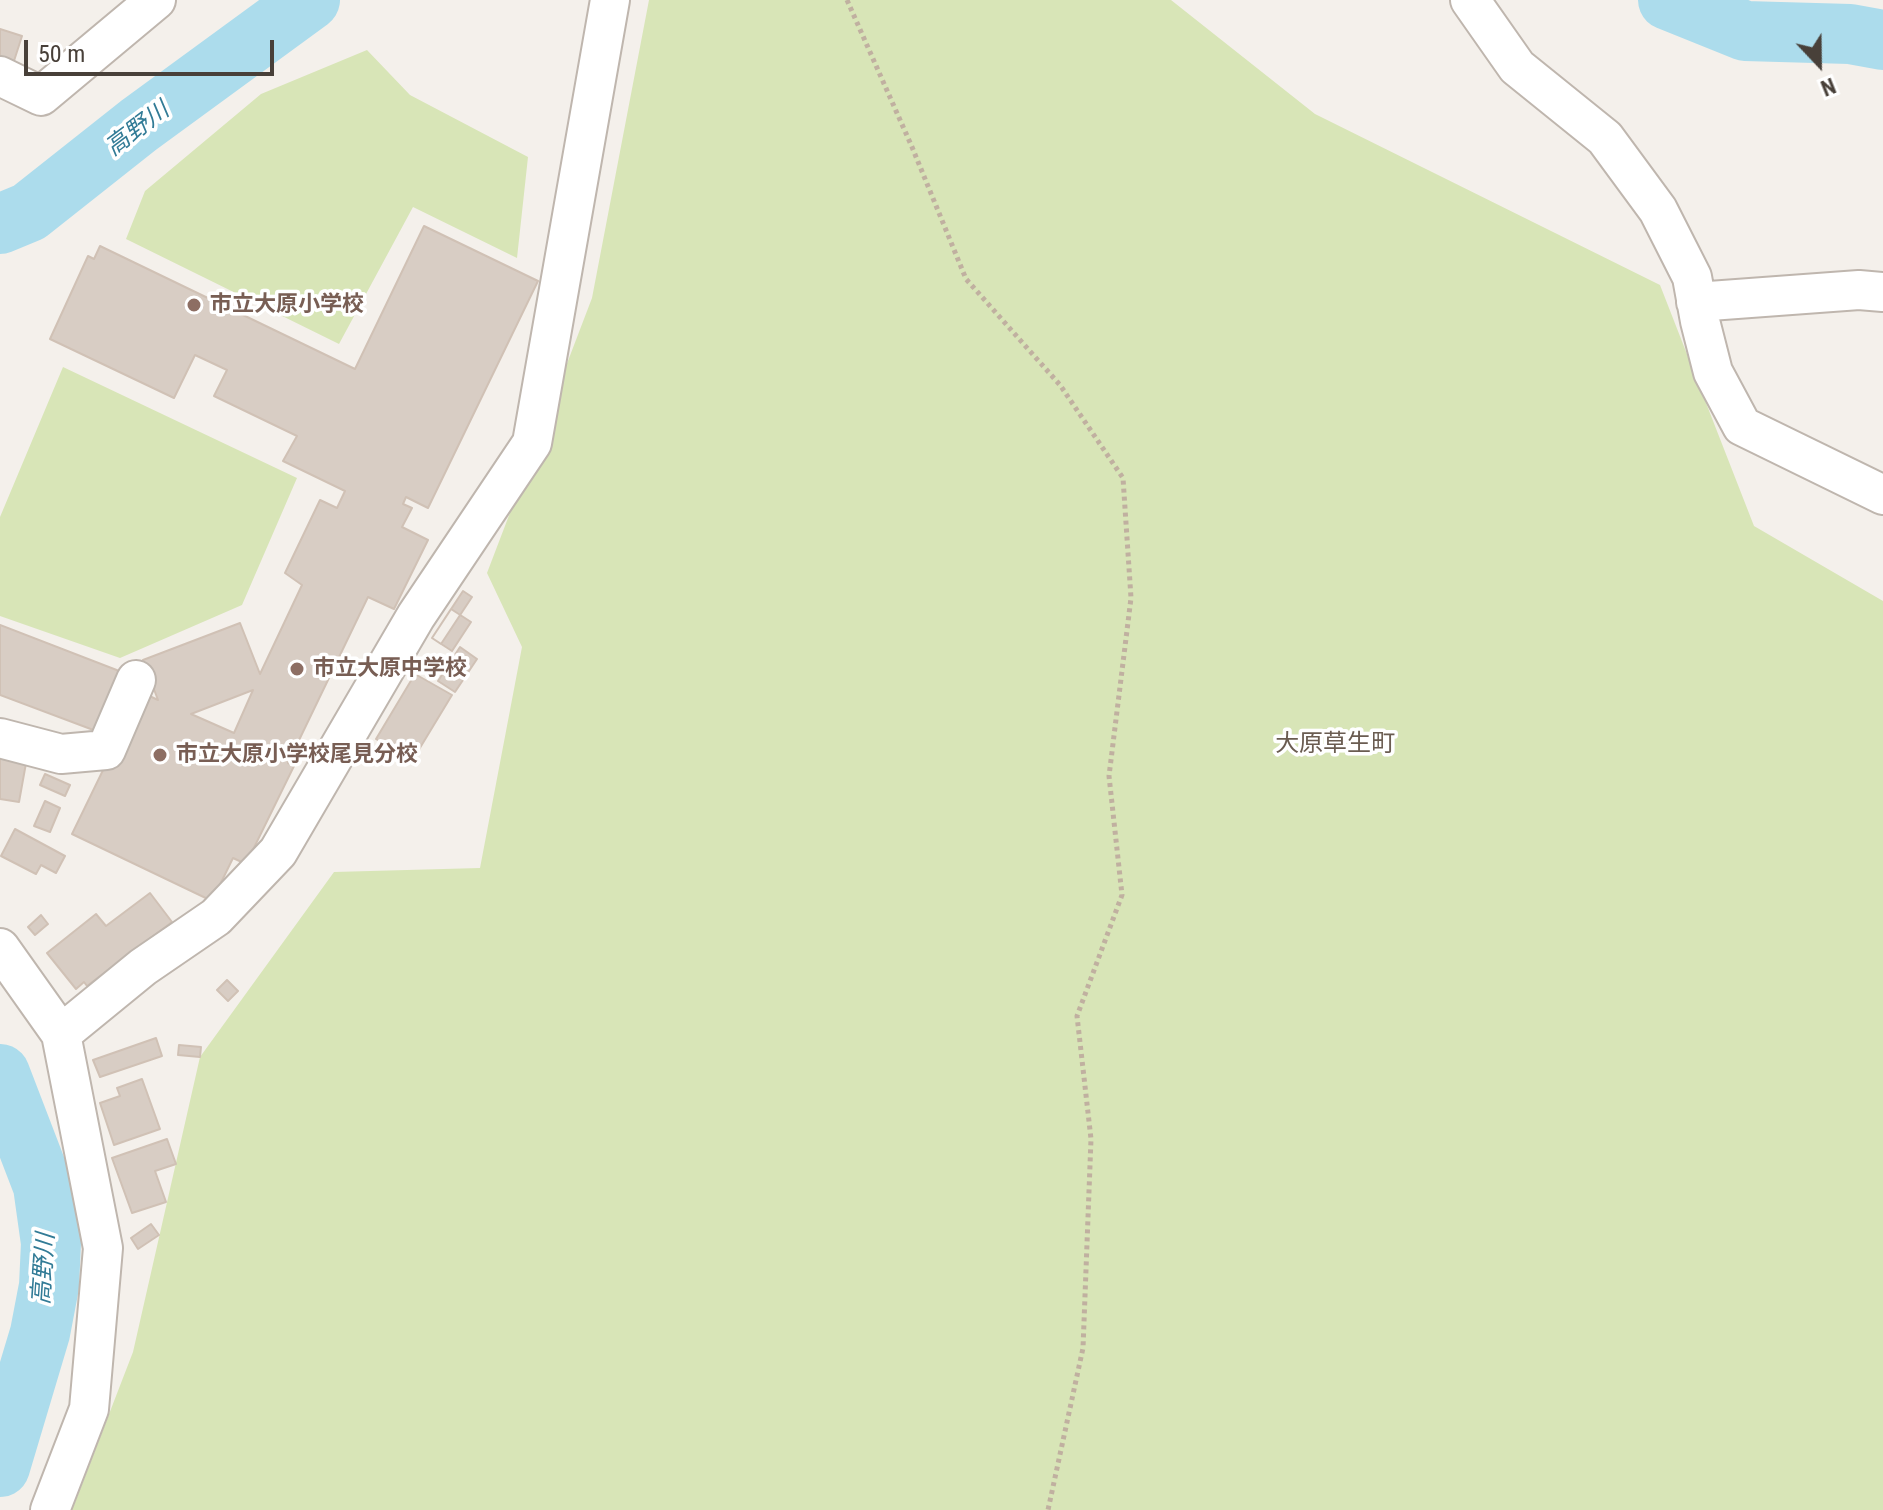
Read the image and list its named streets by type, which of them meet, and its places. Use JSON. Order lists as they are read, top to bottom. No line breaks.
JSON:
{"districts":["大原草生町"],"water":["高野川"],"places":["市立大原小学校","市立大原中学校","市立大原小学校尾見分校"],"scale_bar":"50 m","north":"bottom"}
